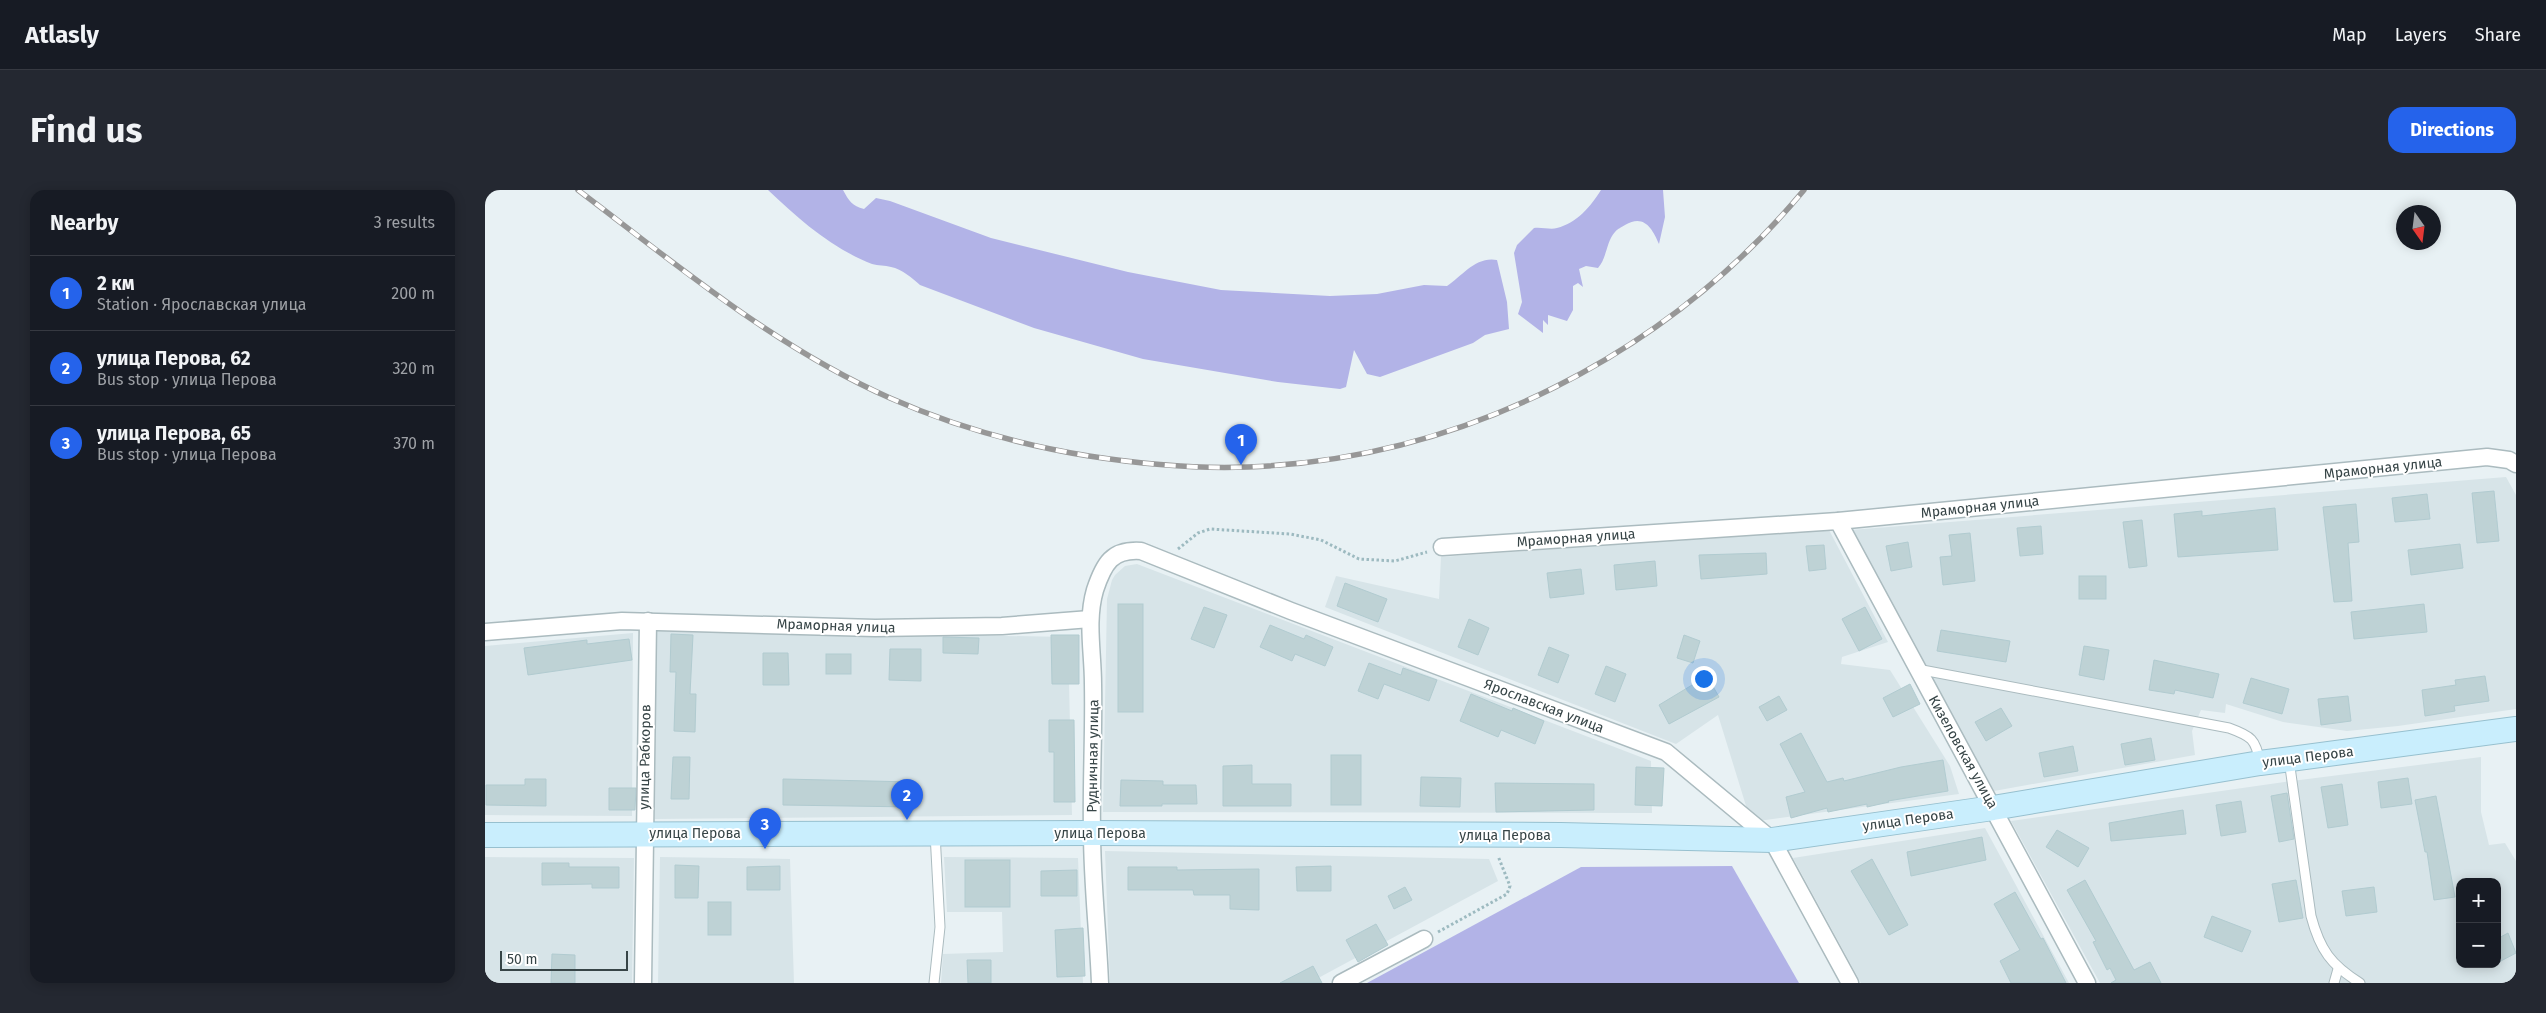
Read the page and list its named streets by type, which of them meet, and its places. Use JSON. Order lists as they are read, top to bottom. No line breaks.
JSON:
{"streets":{"main road":["улица Перова"],"street":["Мраморная улица","Ярославская улица","Кизеловская улица","Рудничная улица","улица Рабкоров"]},"crossings":[["Мраморная улица","Ярославская улица"],["Мраморная улица","Кизеловская улица"],["Мраморная улица","Рудничная улица"],["Мраморная улица","улица Рабкоров"],["Ярославская улица","Рудничная улица"],["Ярославская улица","улица Перова"],["Кизеловская улица","улица Перова"],["Рудничная улица","улица Перова"],["улица Рабкоров","улица Перова"]],"scale_bar":"50 m","north":"bottom","page":{"header":"Atlasly","nav":["Map","Layers","Share"],"buttons":"Directions","title":"Find us","heading":["Nearby","3 results"],"list":[{"mark":"1","name":"2 км","note":"Station · Ярославская улица","value":"200 m"},{"mark":"2","name":"улица Перова, 62","note":"Bus stop · улица Перова","value":"320 m"},{"mark":"3","name":"улица Перова, 65","note":"Bus stop · улица Перова","value":"370 m"}],"pins":["1","2","3"],"map_buttons":["+","−"],"scale":"50 m"}}
